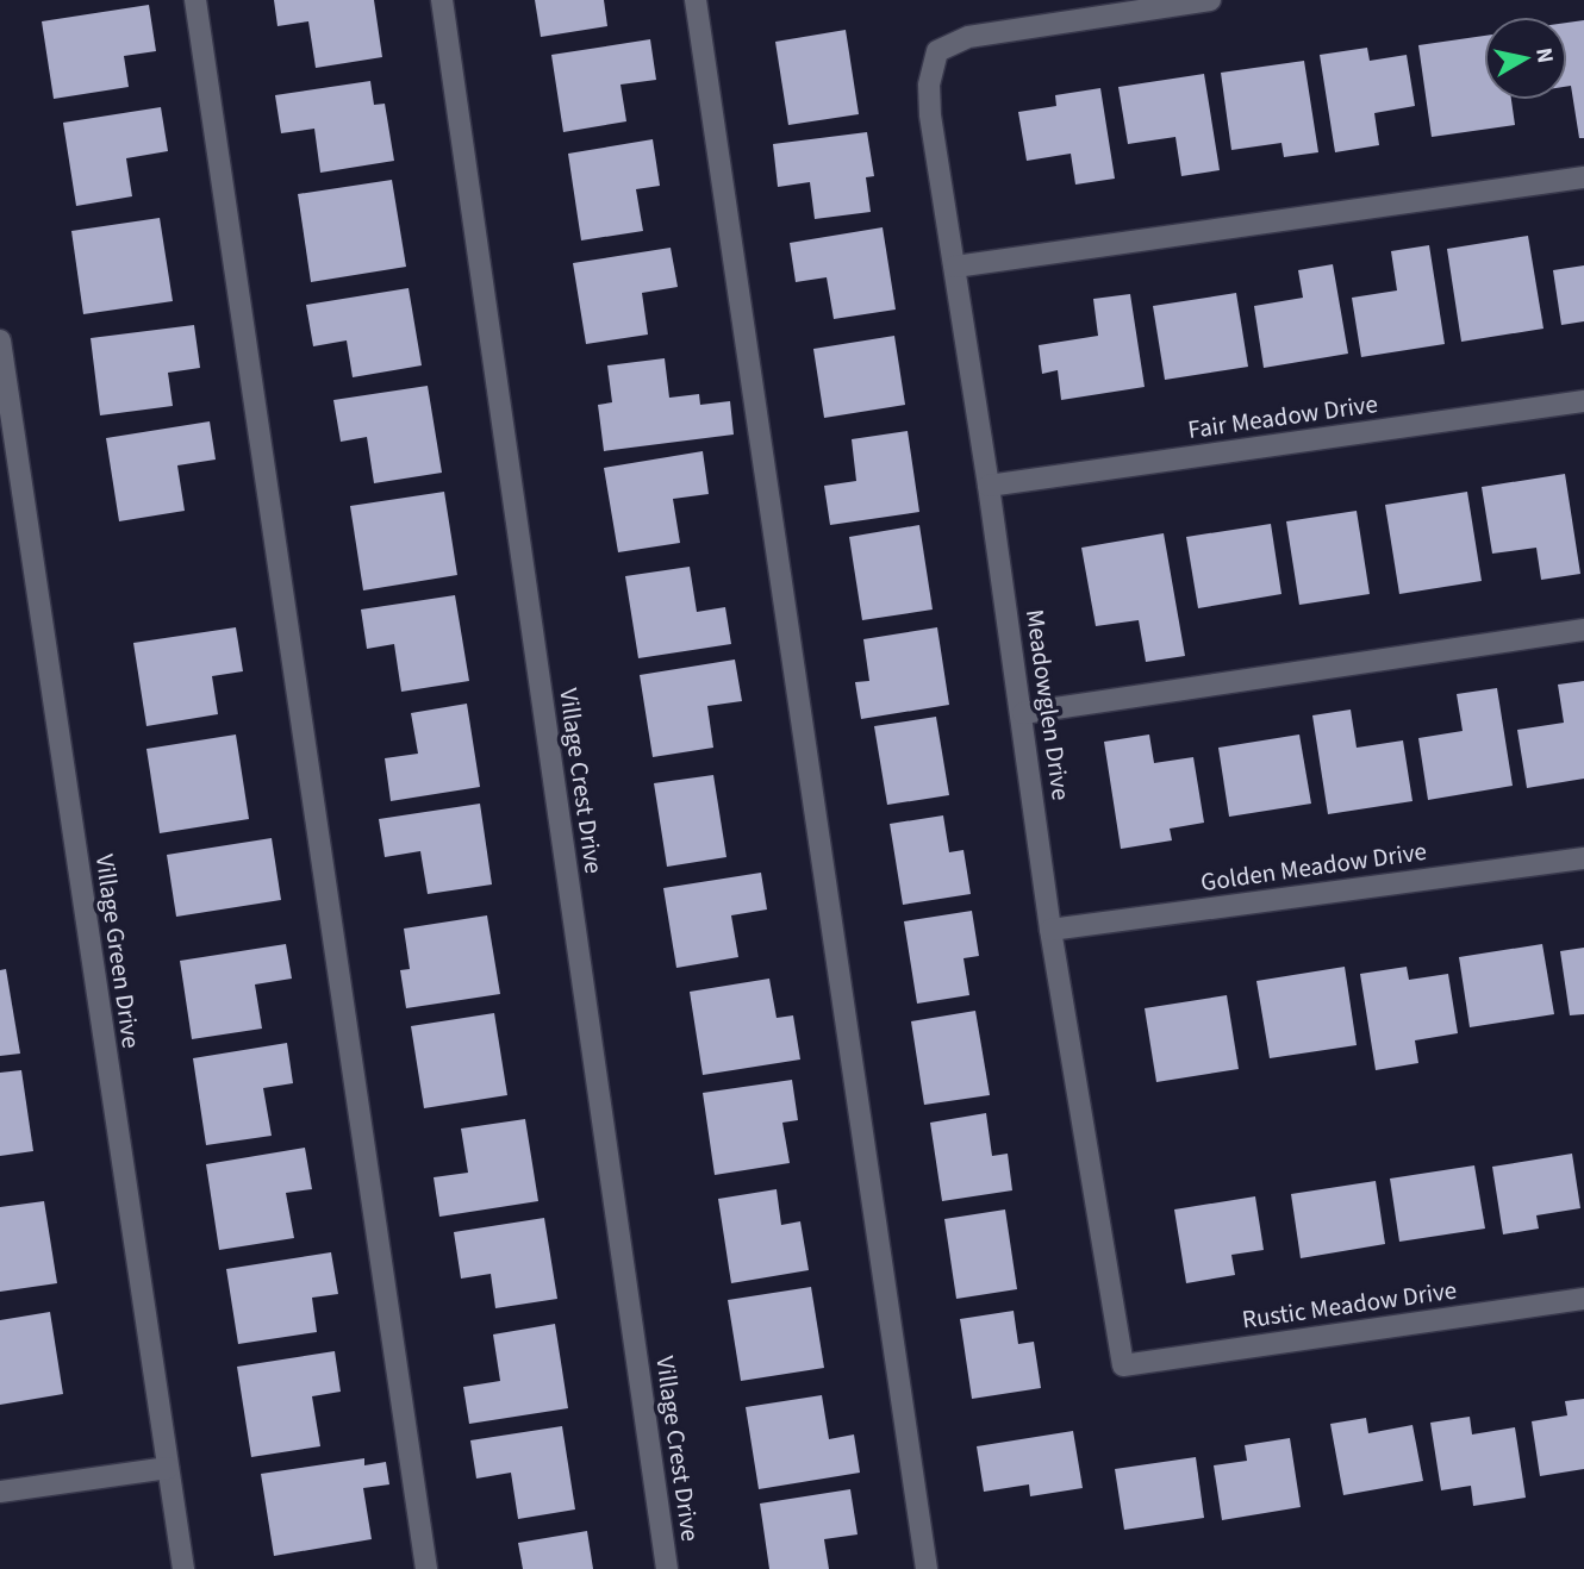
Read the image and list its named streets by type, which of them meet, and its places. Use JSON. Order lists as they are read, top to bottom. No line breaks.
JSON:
{"streets":{"street":["Fair Meadow Drive","Meadowglen Drive","Village Crest Drive","Golden Meadow Drive","Village Green Drive","Rustic Meadow Drive"]},"crossings":[["Fair Meadow Drive","Meadowglen Drive"],["Meadowglen Drive","Golden Meadow Drive"],["Meadowglen Drive","Rustic Meadow Drive"]],"north":"right"}
